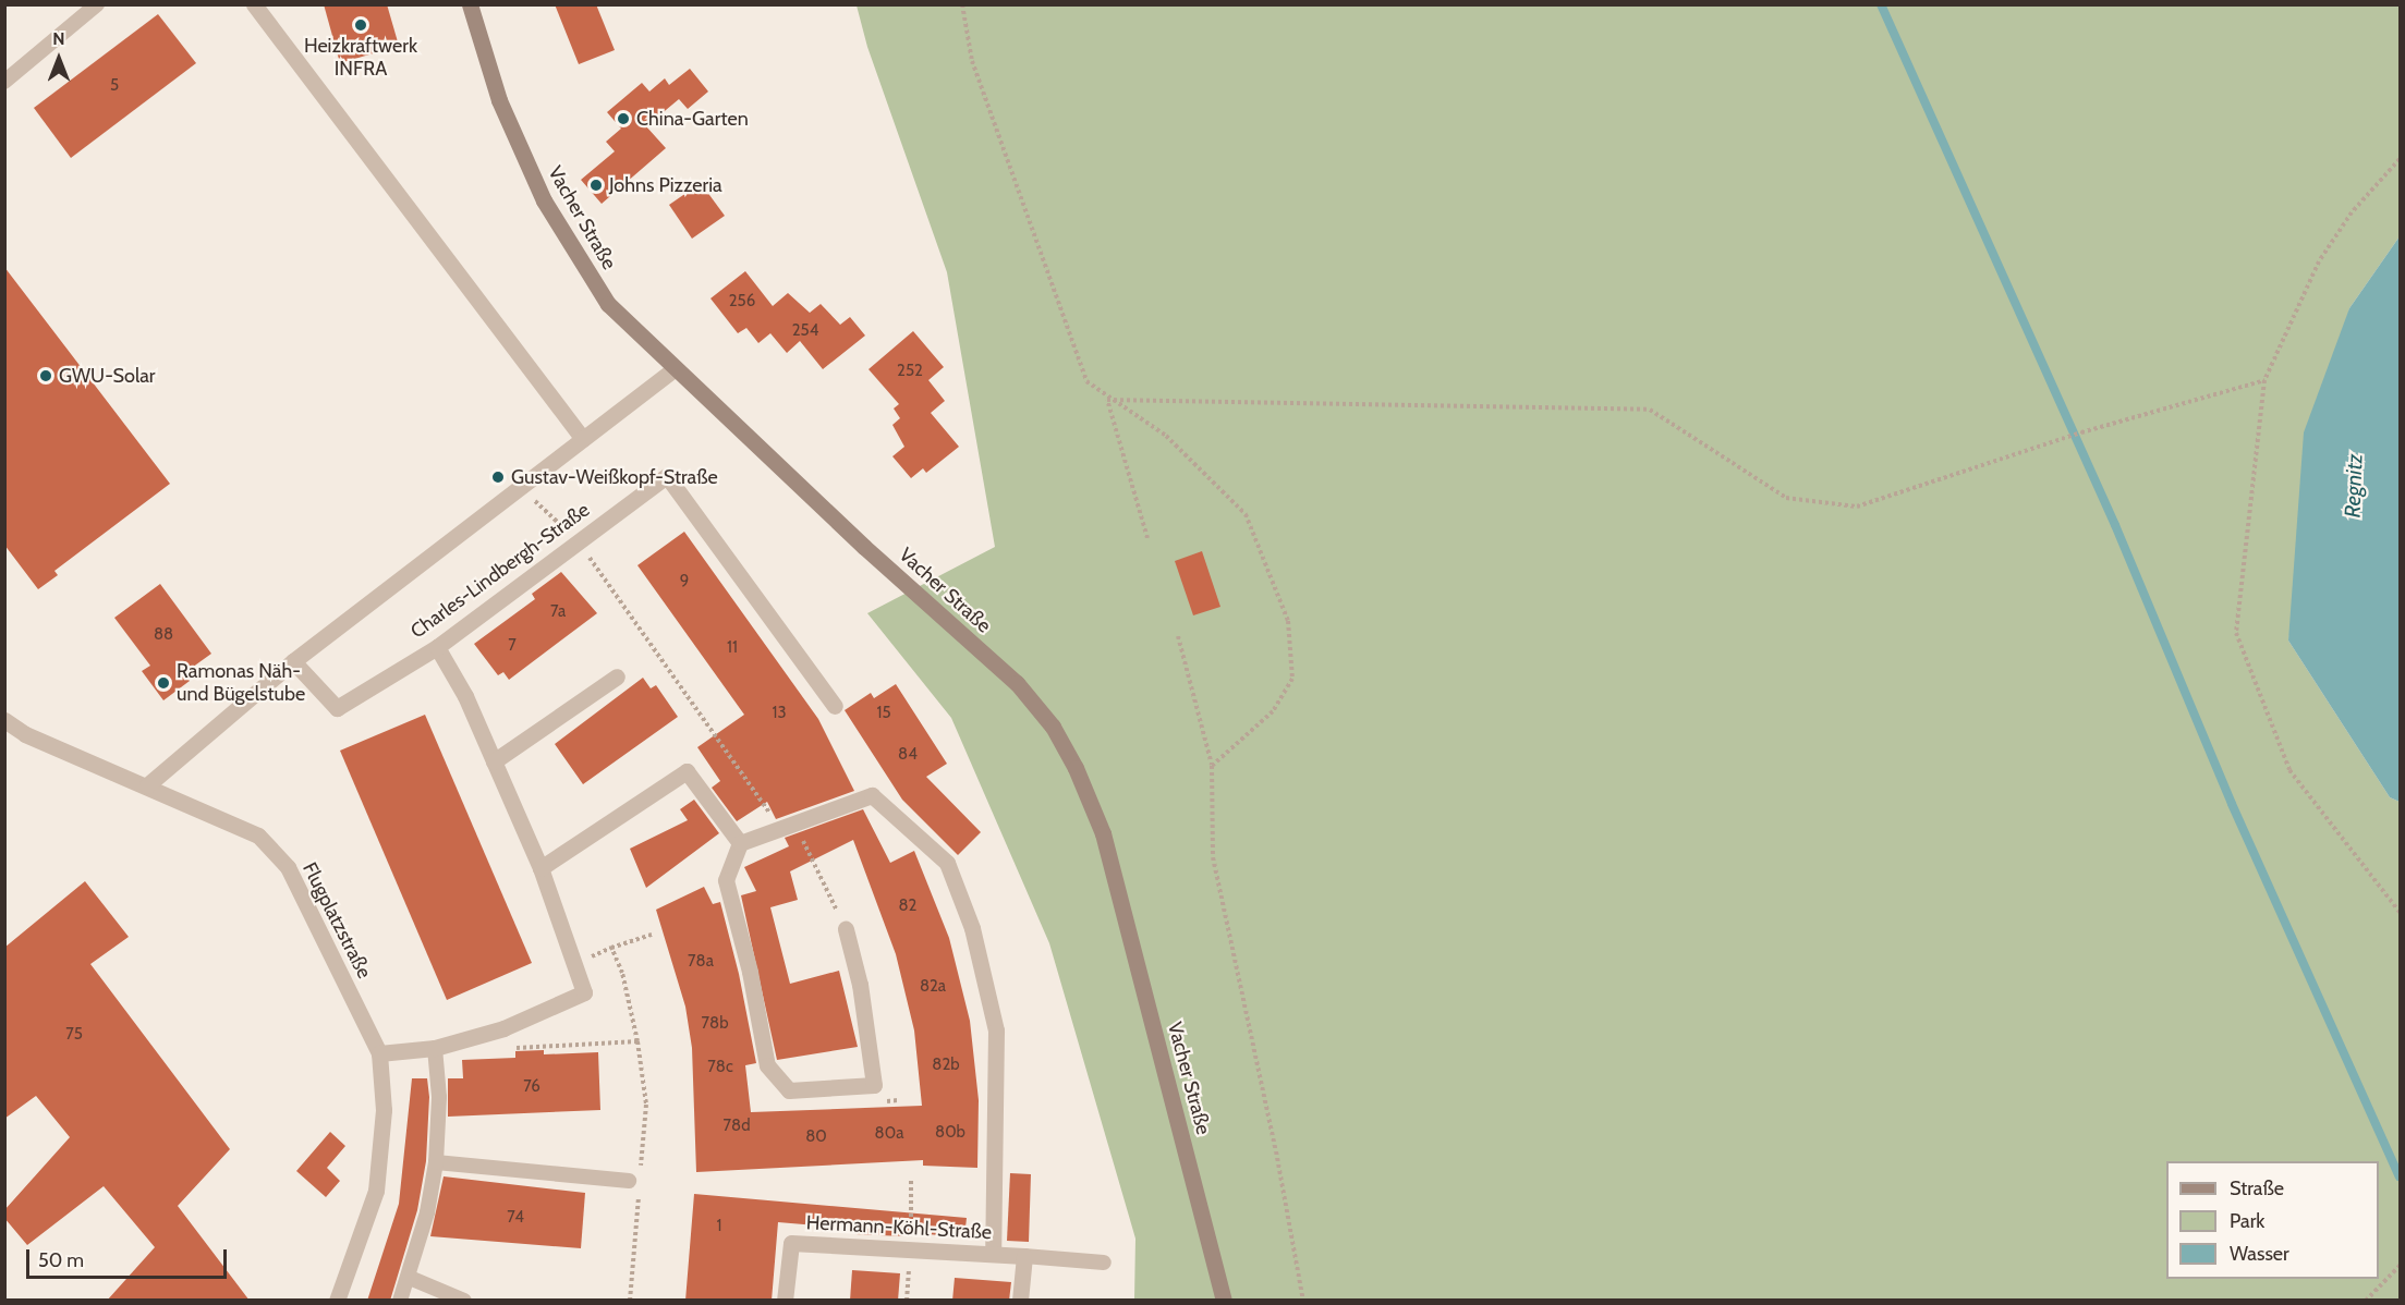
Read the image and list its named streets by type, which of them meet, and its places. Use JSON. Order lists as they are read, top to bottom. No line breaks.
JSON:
{"streets":{"street":["Vacher Straße","Charles-Lindbergh-Straße","Flugplatzstraße","Hermann-Köhl-Straße"]},"water":["Regnitz"],"places":["Heizkraftwerk INFRA","China-Garten","Johns Pizzeria","GWU-Solar","Gustav-Weißkopf-Straße","Ramonas Näh- und Bügelstube"],"house_numbers":["5","256","254","252","9","7a","88","7","11","13","15","84","82","78a","82a","78b","75","82b","78c","76","78d","80b","80a","80","74","1"],"legend":["Straße","Park","Wasser"],"scale_bar":"50 m","north":"top"}
